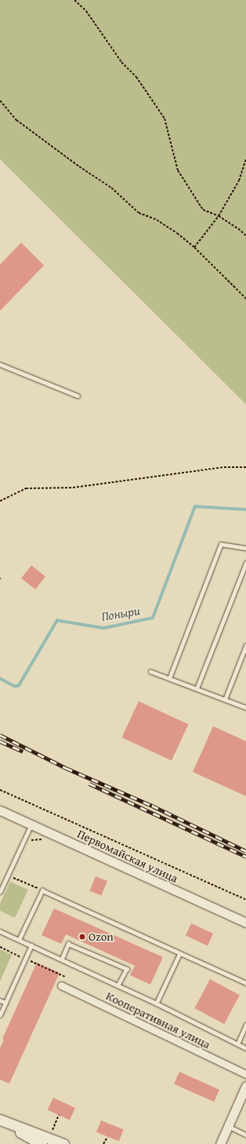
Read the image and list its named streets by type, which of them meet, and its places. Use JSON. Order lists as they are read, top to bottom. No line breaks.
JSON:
{"streets":{"street":["Первомайская улица","Кооперативная улица"]},"water":["Поныри"],"places":["Ozon"]}
